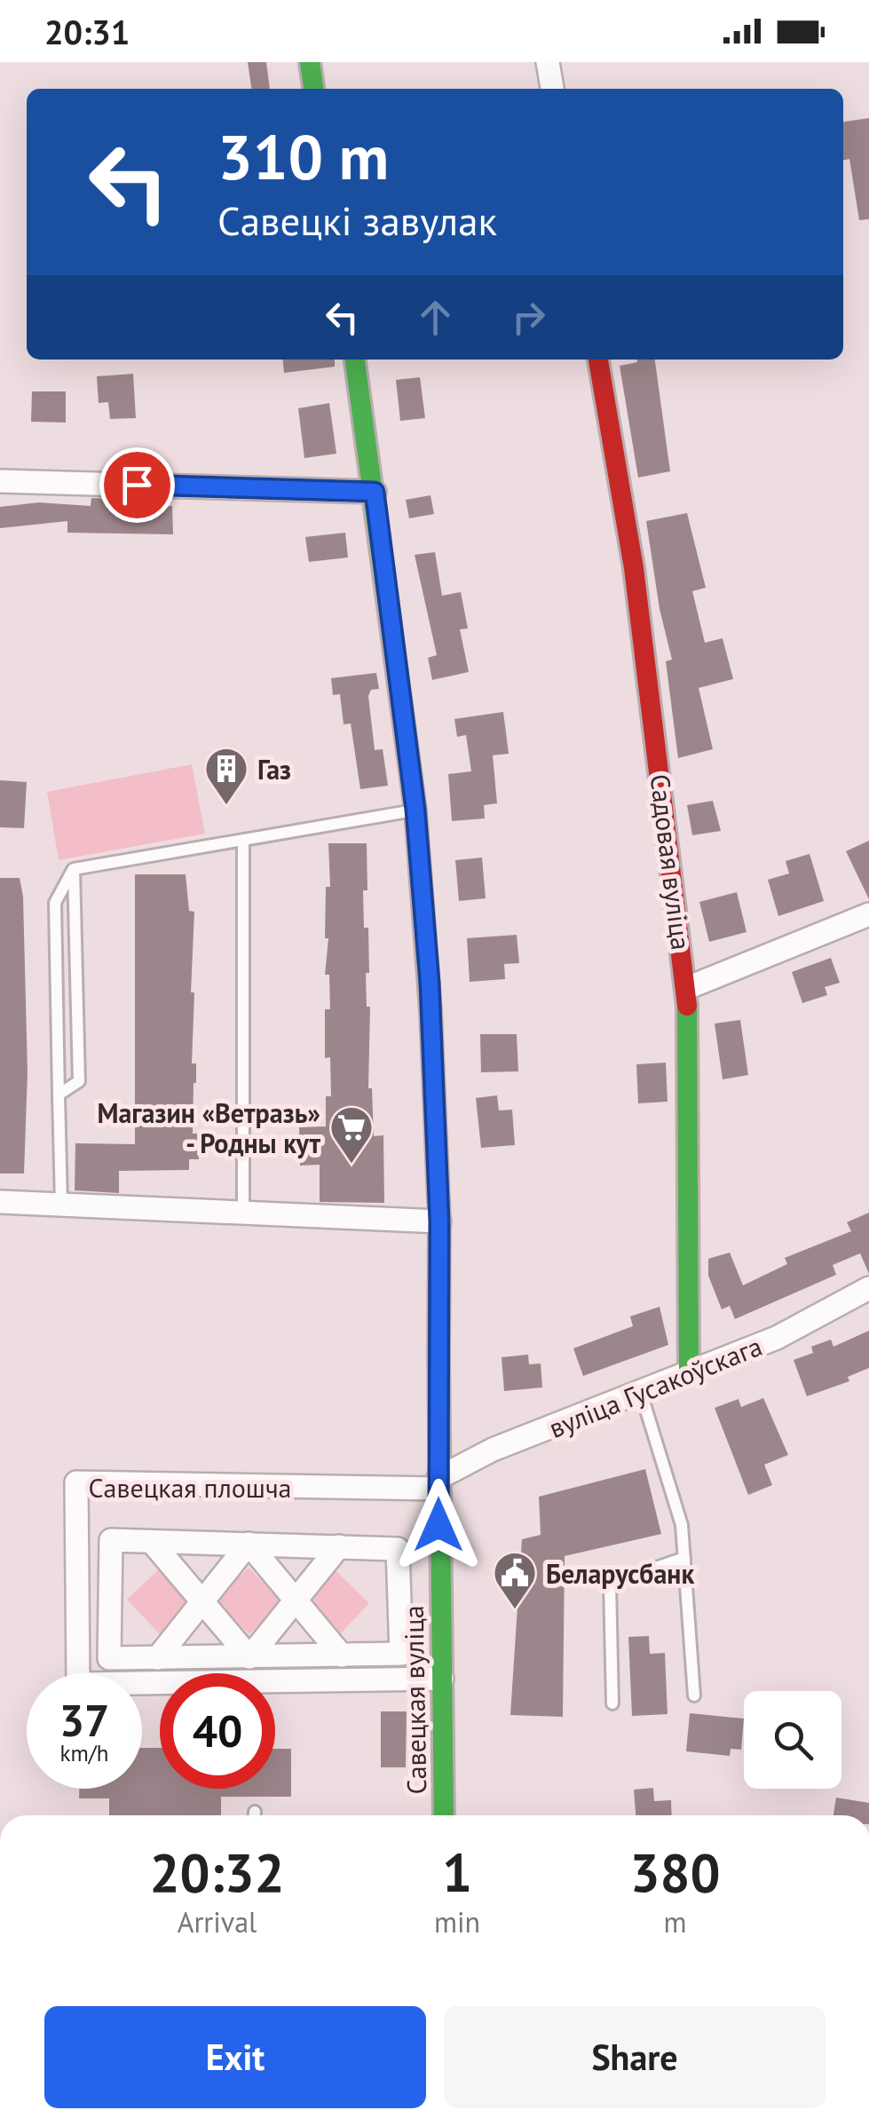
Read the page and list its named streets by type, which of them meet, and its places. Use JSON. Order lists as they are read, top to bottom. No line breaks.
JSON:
{"streets":{"street":["Садовая вуліца","вуліца Гусакоўскага","Савецкая плошча","Савецкая вуліца"]},"crossings":[["Садовая вуліца","вуліца Гусакоўскага"],["вуліца Гусакоўскага","Савецкая плошча"],["вуліца Гусакоўскага","Савецкая вуліца"],["Савецкая плошча","Савецкая вуліца"]],"places":{"building":["Газ"],"supermarket":["Магазин «Ветразь» - Родны кут"],"public building":["Беларусбанк"]},"page":{"status":"20:31","turn":["310 m","Савецкі завулак"],"speed":"37 km/h","limit":"40","eta":["20:32","Arrival","1","min","380","m"],"buttons":["Exit","Share"]}}
